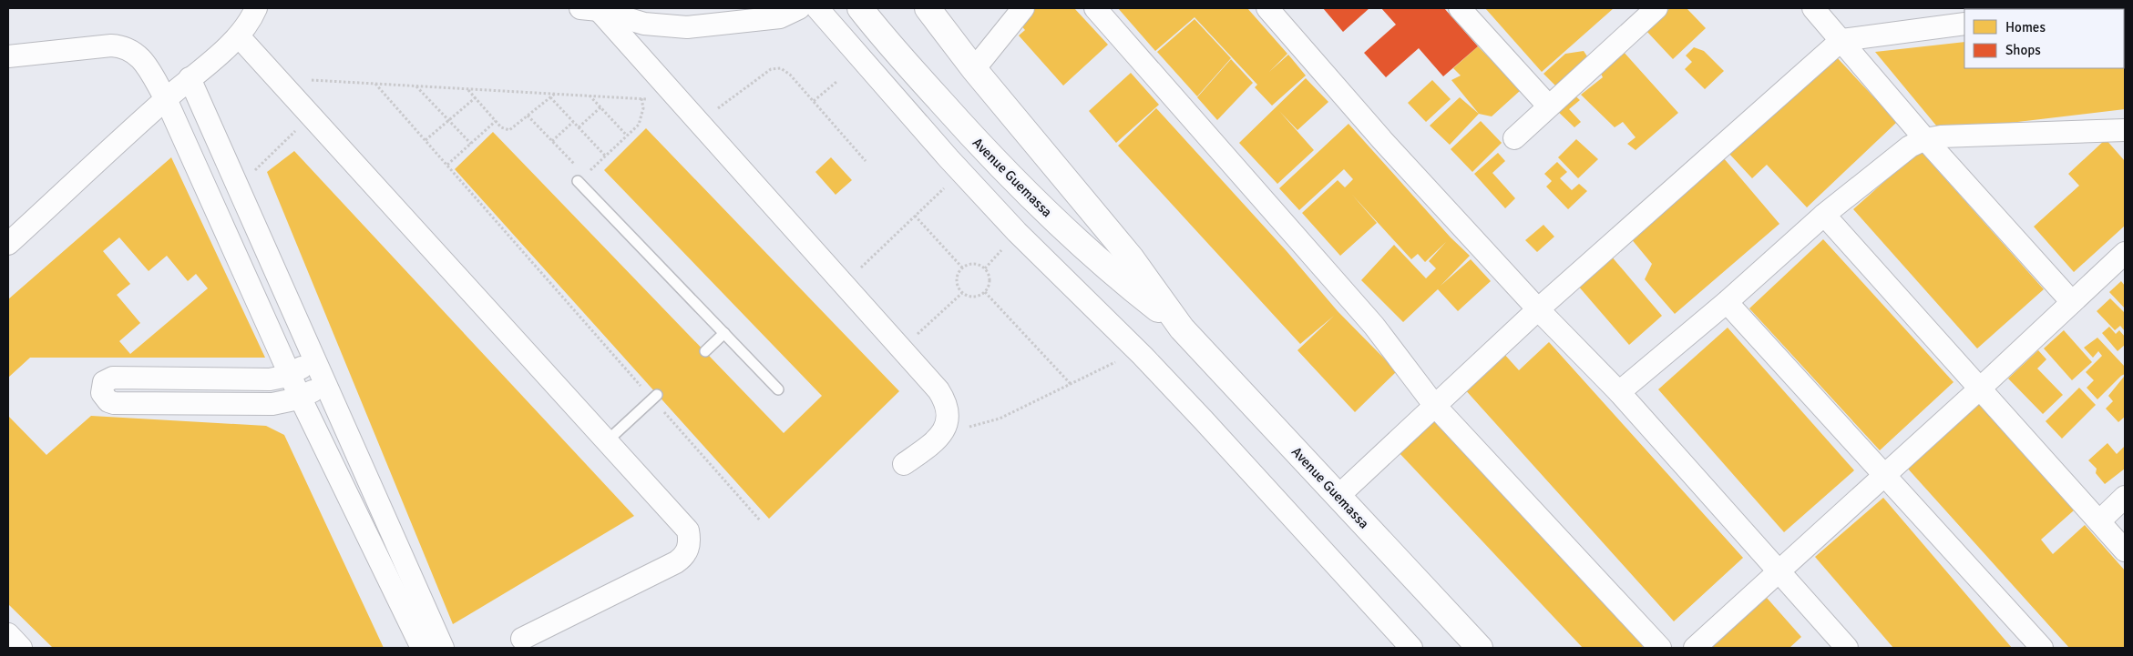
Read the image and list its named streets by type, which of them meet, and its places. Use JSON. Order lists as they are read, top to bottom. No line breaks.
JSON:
{"streets":{"main road":["Avenue Guemassa"]},"legend":["Homes","Shops"]}
